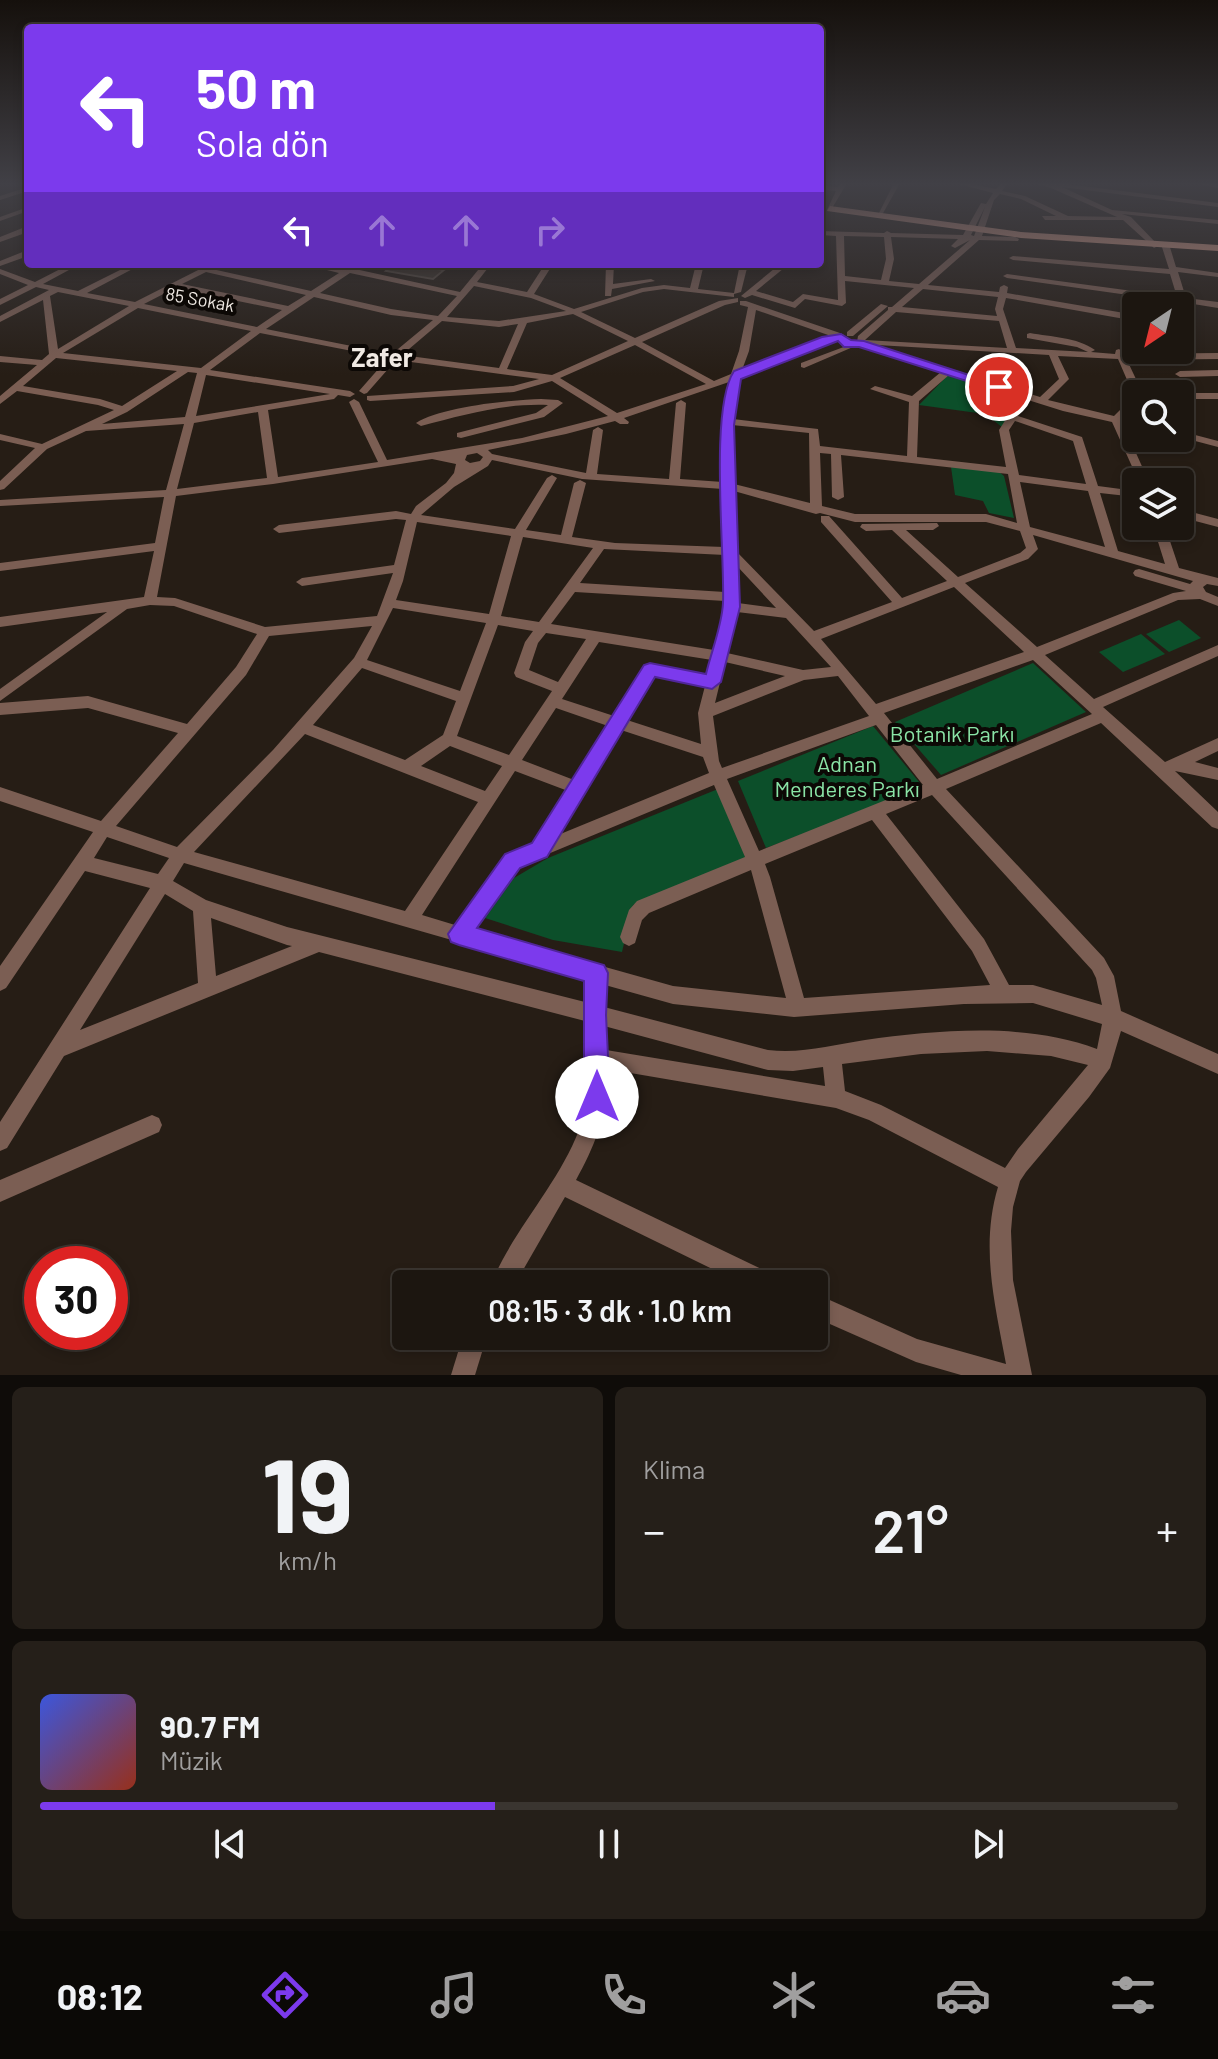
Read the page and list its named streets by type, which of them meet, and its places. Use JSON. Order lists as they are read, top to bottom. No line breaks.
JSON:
{"streets":{"street":["85 Sokak"]},"districts":["Zafer"],"parks":["Botanik Parkı","Adnan Menderes Parkı"],"north":"bottom left","page":{"turn":["50 m","Sola dön"],"limit":"30","trip":"08:15 · 3 dk · 1.0 km","tile":[["19","km/h"],"Klima"],"heat":["−","21°","+"],"song":["90.7 FM","Müzik"],"tabs":"08:12"}}
